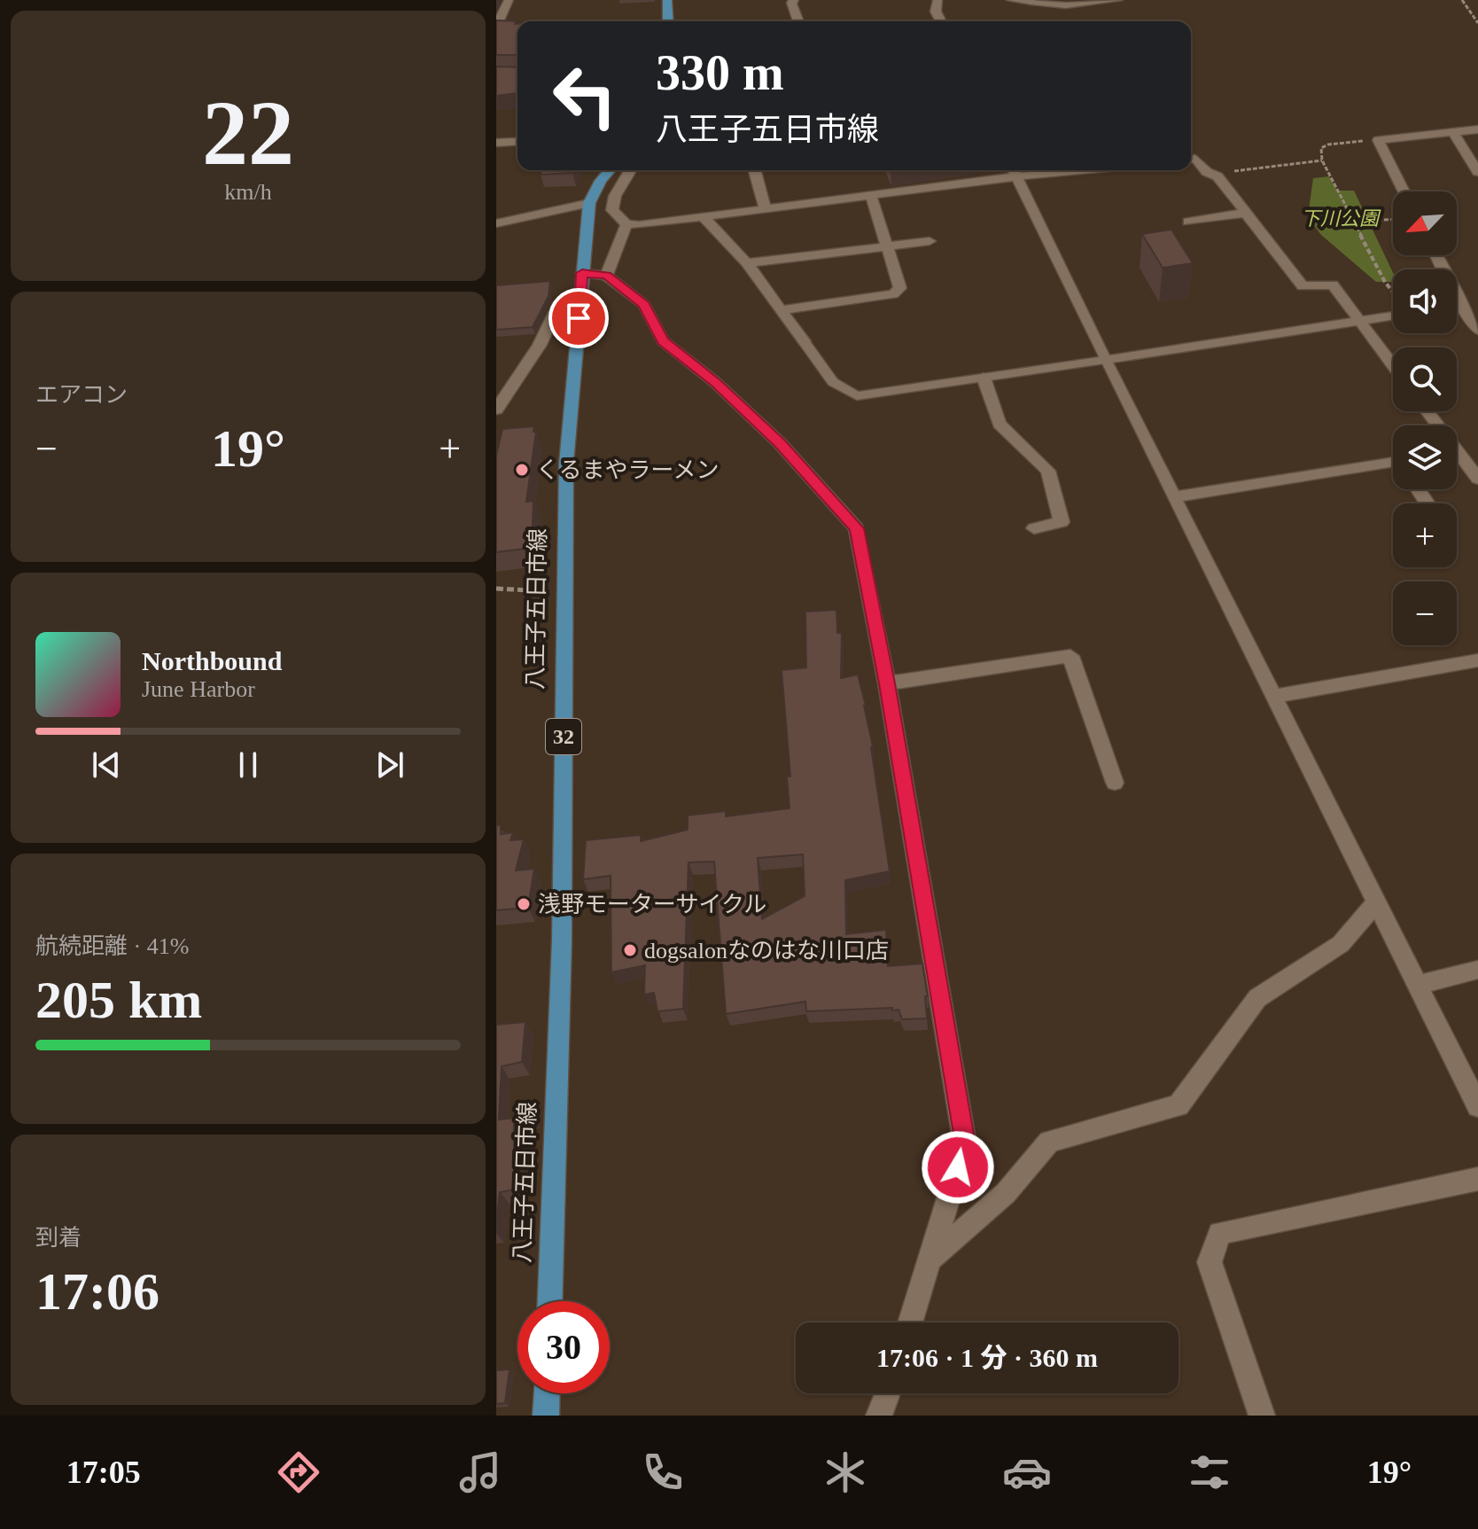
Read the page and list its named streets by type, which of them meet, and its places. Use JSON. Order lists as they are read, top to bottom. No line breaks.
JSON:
{"streets":{"main road":["八王子五日市線","32"]},"parks":["下川公園"],"places":["くるまやラーメン","浅野モーターサイクル","dogsalonなのはな川口店"],"north":"bottom left","page":{"tile":[["22","km/h"],"エアコン",["航続距離 · 41%","205 km"],["到着","17:06"]],"turn":["330 m","八王子五日市線"],"map_buttons":["+","−"],"heat":["−","19°","+"],"song":["Northbound","June Harbor"],"limit":"30","trip":"17:06 · 1 分 · 360 m","tabs":["17:05","19°"]}}
